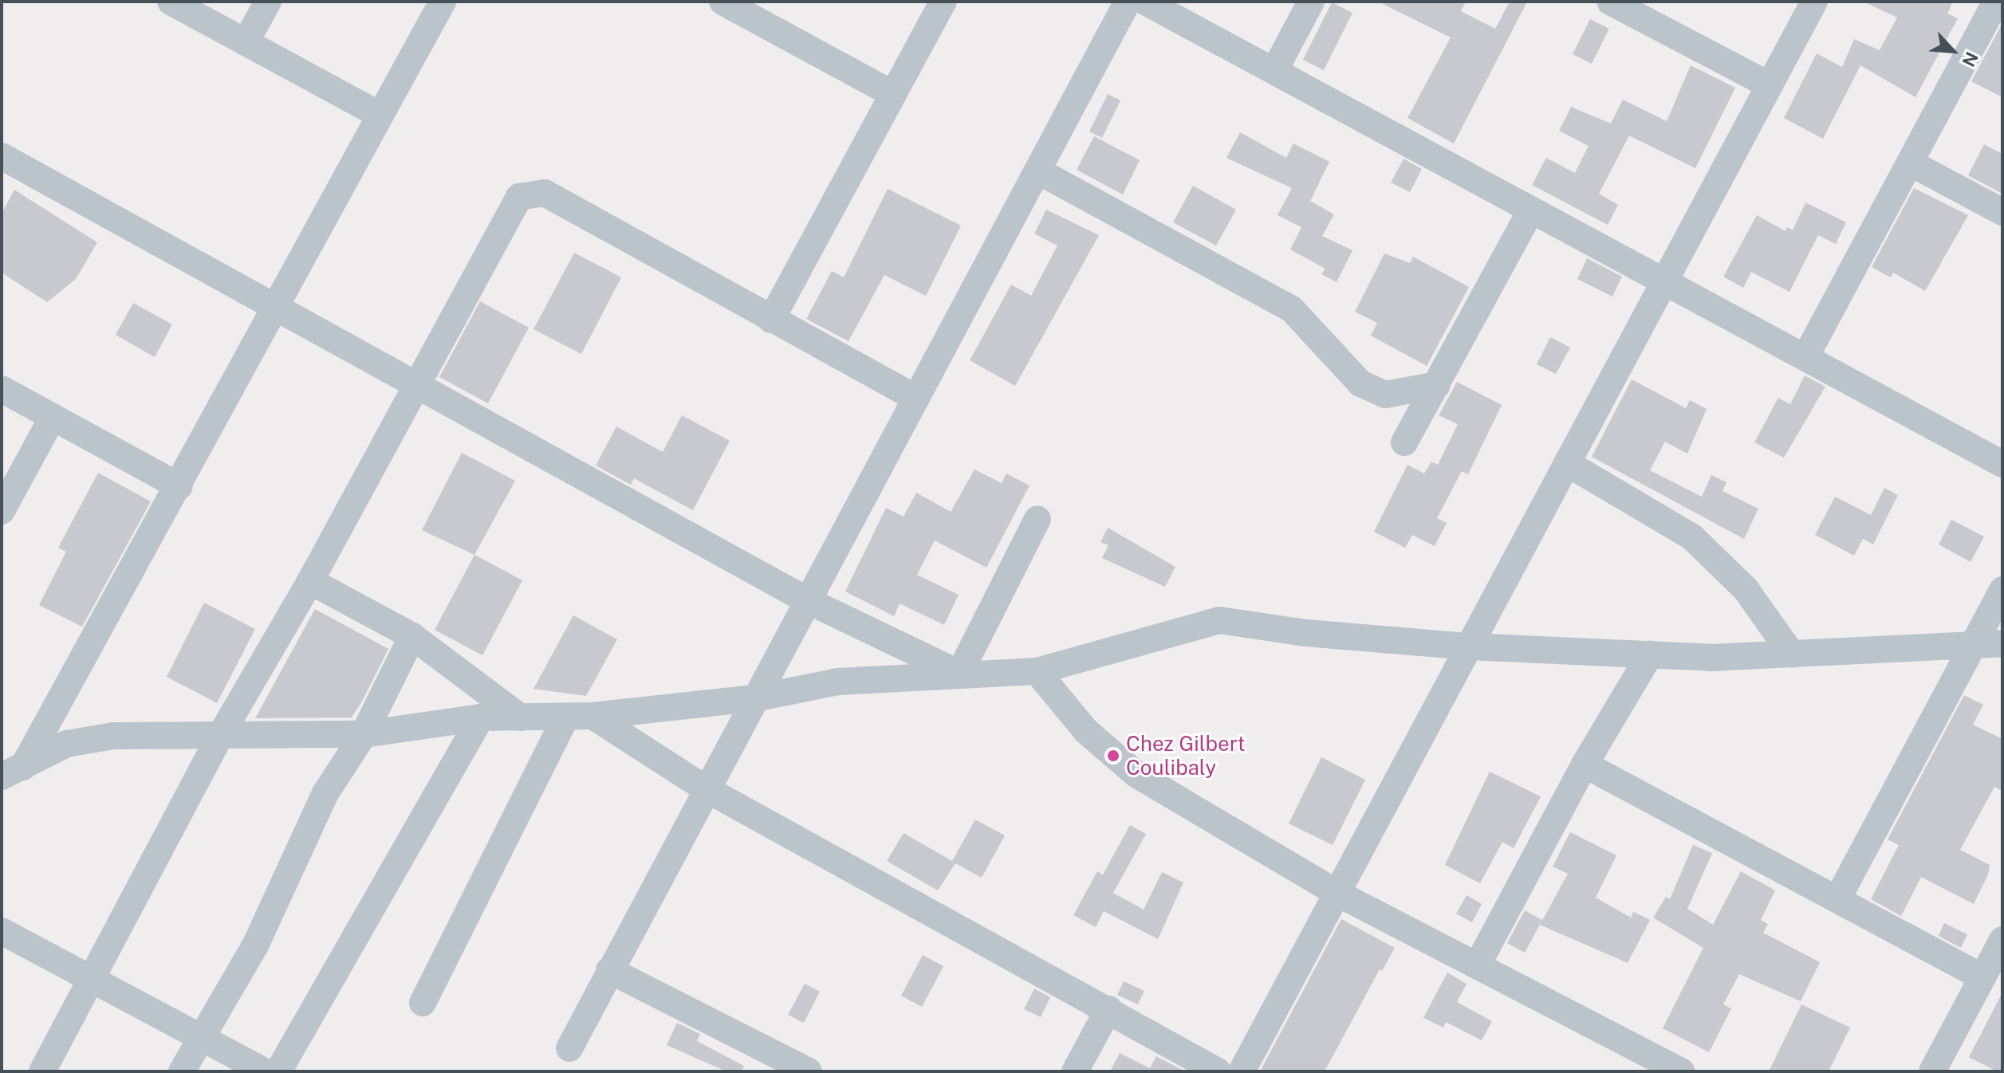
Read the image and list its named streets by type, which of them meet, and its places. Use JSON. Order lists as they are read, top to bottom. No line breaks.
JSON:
{"places":["Chez Gilbert Coulibaly"],"north":"bottom right"}
